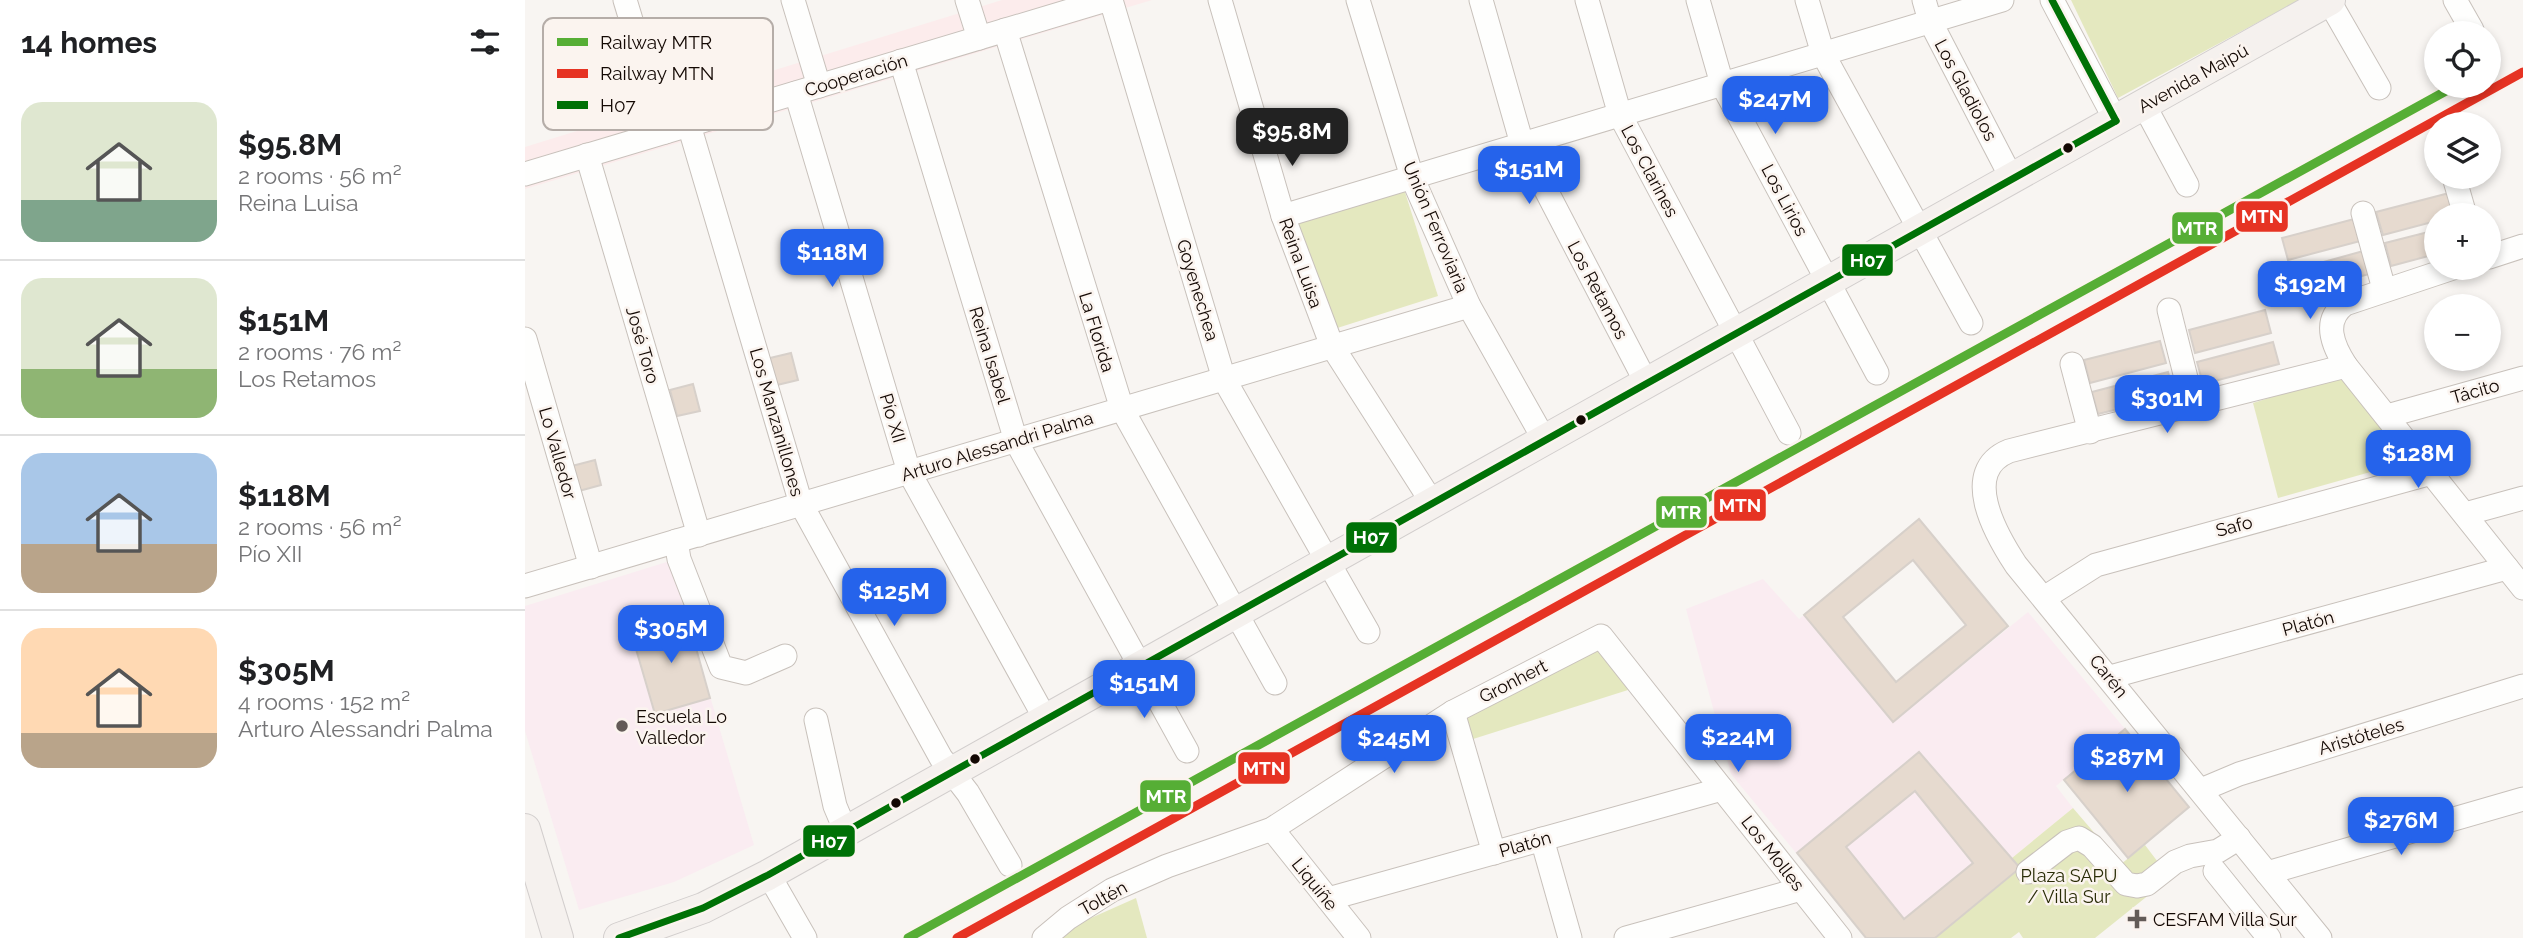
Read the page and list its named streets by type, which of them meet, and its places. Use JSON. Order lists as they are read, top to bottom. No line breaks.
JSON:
{"streets":{"main road":["Avenida Maipú"],"street":["Cooperación","Los Gladiolos","Los Clarines","Los Lirios","Unión Ferroviaria","Reina Luisa","Goyenechea","Los Retamos","La Florida","José Toro","Reina Isabel","Tácito","Pío XII","Los Manzanillones","Arturo Alessandri Palma","Lo Valledor","Safo","Platón","Carén","Gronhert","Aristóteles","Los Molles","Liquiñe","Toltén"]},"crossings":[["Cooperación","Goyenechea"],["Cooperación","La Florida"],["Cooperación","José Toro"],["Cooperación","Reina Isabel"],["Cooperación","Pío XII"],["Avenida Maipú","Los Gladiolos"],["Avenida Maipú","Los Clarines"],["Avenida Maipú","Los Lirios"],["Avenida Maipú","Unión Ferroviaria"],["Avenida Maipú","Reina Luisa"],["Avenida Maipú","Goyenechea"],["Avenida Maipú","Los Retamos"],["Avenida Maipú","La Florida"],["Avenida Maipú","Reina Isabel"],["Avenida Maipú","Pío XII"],["Avenida Maipú","Los Manzanillones"],["Unión Ferroviaria","Arturo Alessandri Palma"],["Reina Luisa","Arturo Alessandri Palma"],["Goyenechea","Arturo Alessandri Palma"],["La Florida","Arturo Alessandri Palma"],["José Toro","Arturo Alessandri Palma"],["Reina Isabel","Arturo Alessandri Palma"],["Pío XII","Arturo Alessandri Palma"],["Los Manzanillones","Arturo Alessandri Palma"],["Arturo Alessandri Palma","Lo Valledor"],["Safo","Carén"],["Platón","Carén"],["Platón","Los Molles"],["Platón","Liquiñe"],["Carén","Aristóteles"],["Gronhert","Los Molles"],["Gronhert","Liquiñe"],["Gronhert","Toltén"]],"parks":["Plaza SAPU / Villa Sur"],"places":{"other":["Escuela Lo Valledor"],"health":["CESFAM Villa Sur"]},"lines":["transit line H07","rail line MTN","rail line MTR"],"legend":["Railway MTR","Railway MTN","H07"],"page":{"heading":"14 homes","map_buttons":["+","−"],"price":["$247M","$95.8M","$151M","$118M","$192M","$301M","$128M","$125M","$305M","$151M","$224M","$245M","$287M","$276M"],"list":[{"name":"$95.8M","note":"2 rooms · 56 m² · Reina Luisa"},{"name":"$151M","note":"2 rooms · 76 m² · Los Retamos"},{"name":"$118M","note":"2 rooms · 56 m² · Pío XII"},{"name":"$305M","note":"4 rooms · 152 m² · Arturo Alessandri Palma"}]}}
